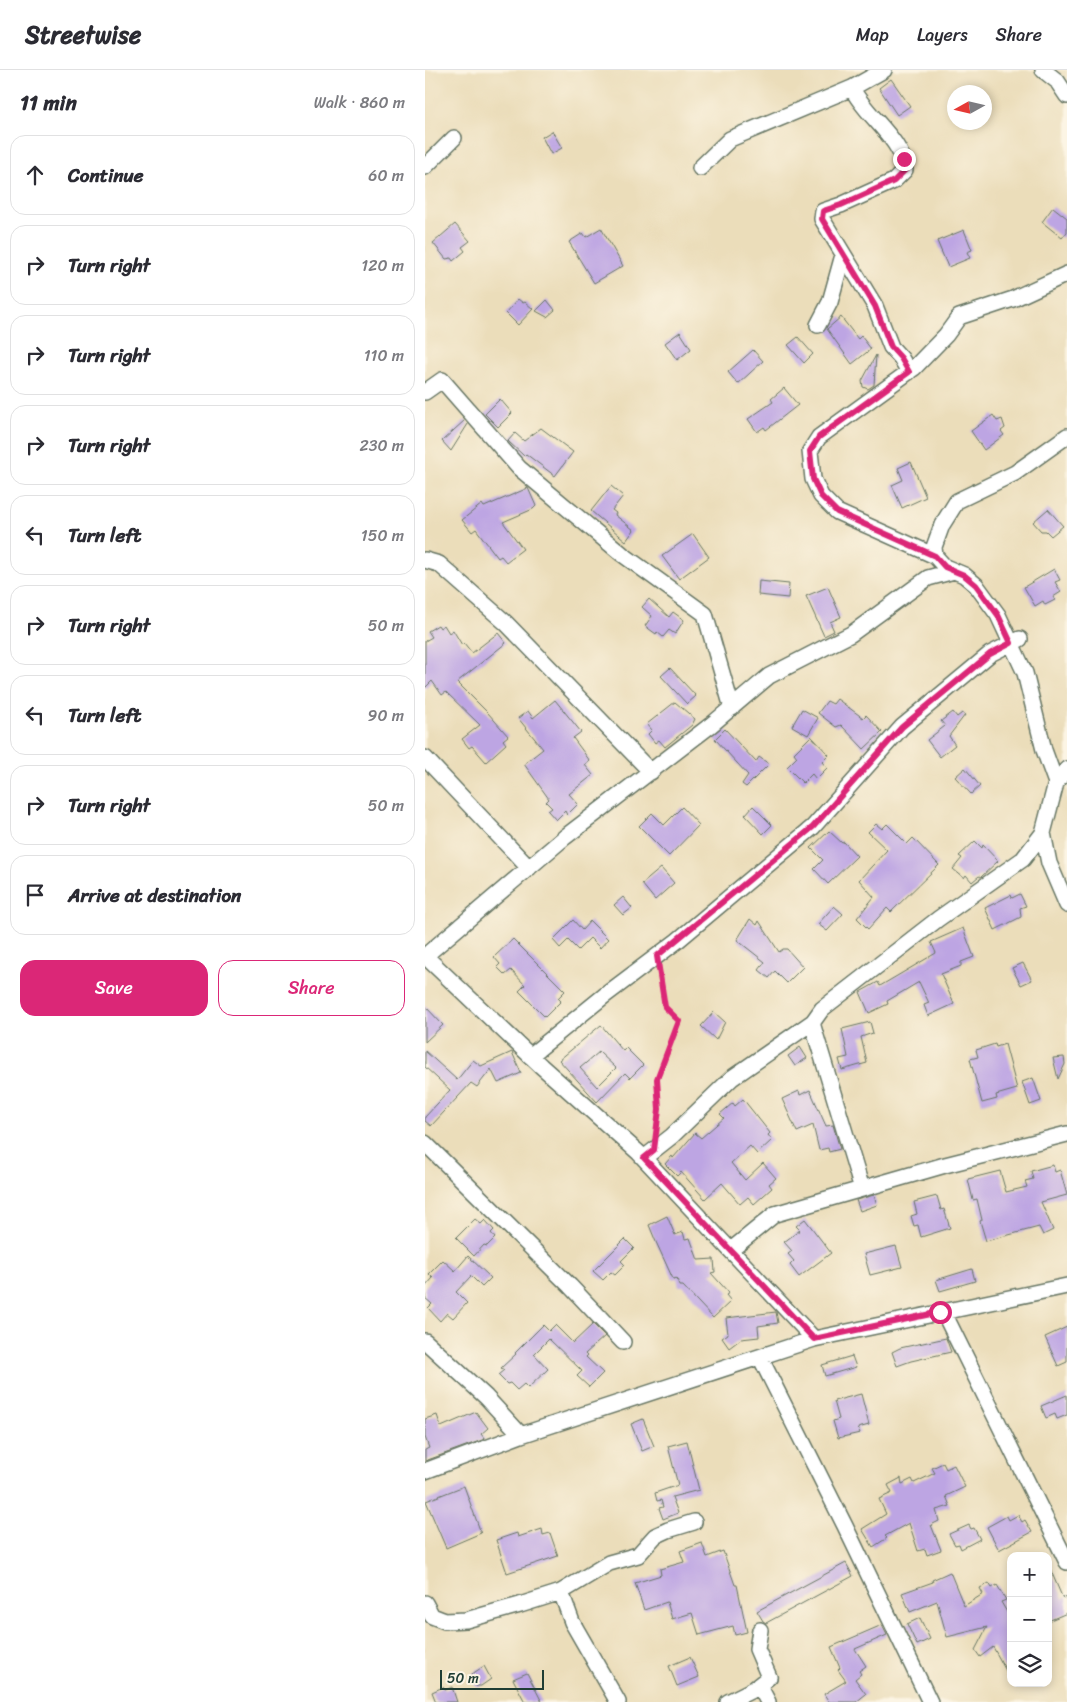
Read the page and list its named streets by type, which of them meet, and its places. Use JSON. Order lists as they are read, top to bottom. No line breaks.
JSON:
{"scale_bar":"50 m","north":"left","page":{"header":"Streetwise","nav":["Map","Layers","Share"],"heading":["11 min","Walk · 860 m"],"list":[["Continue","60 m"],["Turn right","120 m"],["Turn right","110 m"],["Turn right","230 m"],["Turn left","150 m"],["Turn right","50 m"],["Turn left","90 m"],["Turn right","50 m"],"Arrive at destination"],"buttons":["Save","Share"],"map_buttons":["+","−"],"scale":"50 m"}}
